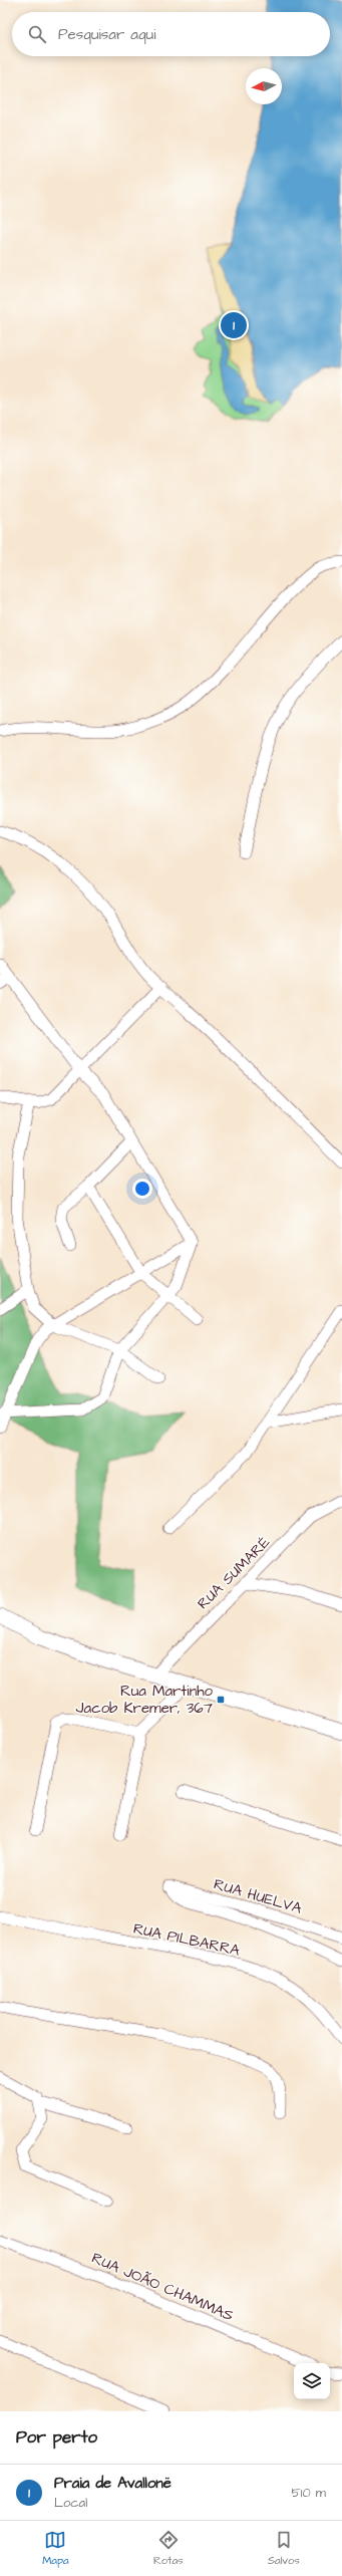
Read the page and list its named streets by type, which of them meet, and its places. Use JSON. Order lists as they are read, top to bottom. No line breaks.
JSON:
{"streets":{"street":["RUA SUMARÉ","RUA HUELVA","RUA PILBARRA","RUA JOÃO CHAMMAS"]},"places":{"transit":["Rua Martinho Jacob Kremer, 367"]},"north":"left","page":{"search":"Pesquisar aqui","pins":"1","heading":"Por perto","list":[{"mark":"1","name":"Praia de Avallonë","note":"Local","value":"510 m"}],"nav":["Mapa","Rotas","Salvos"]}}
